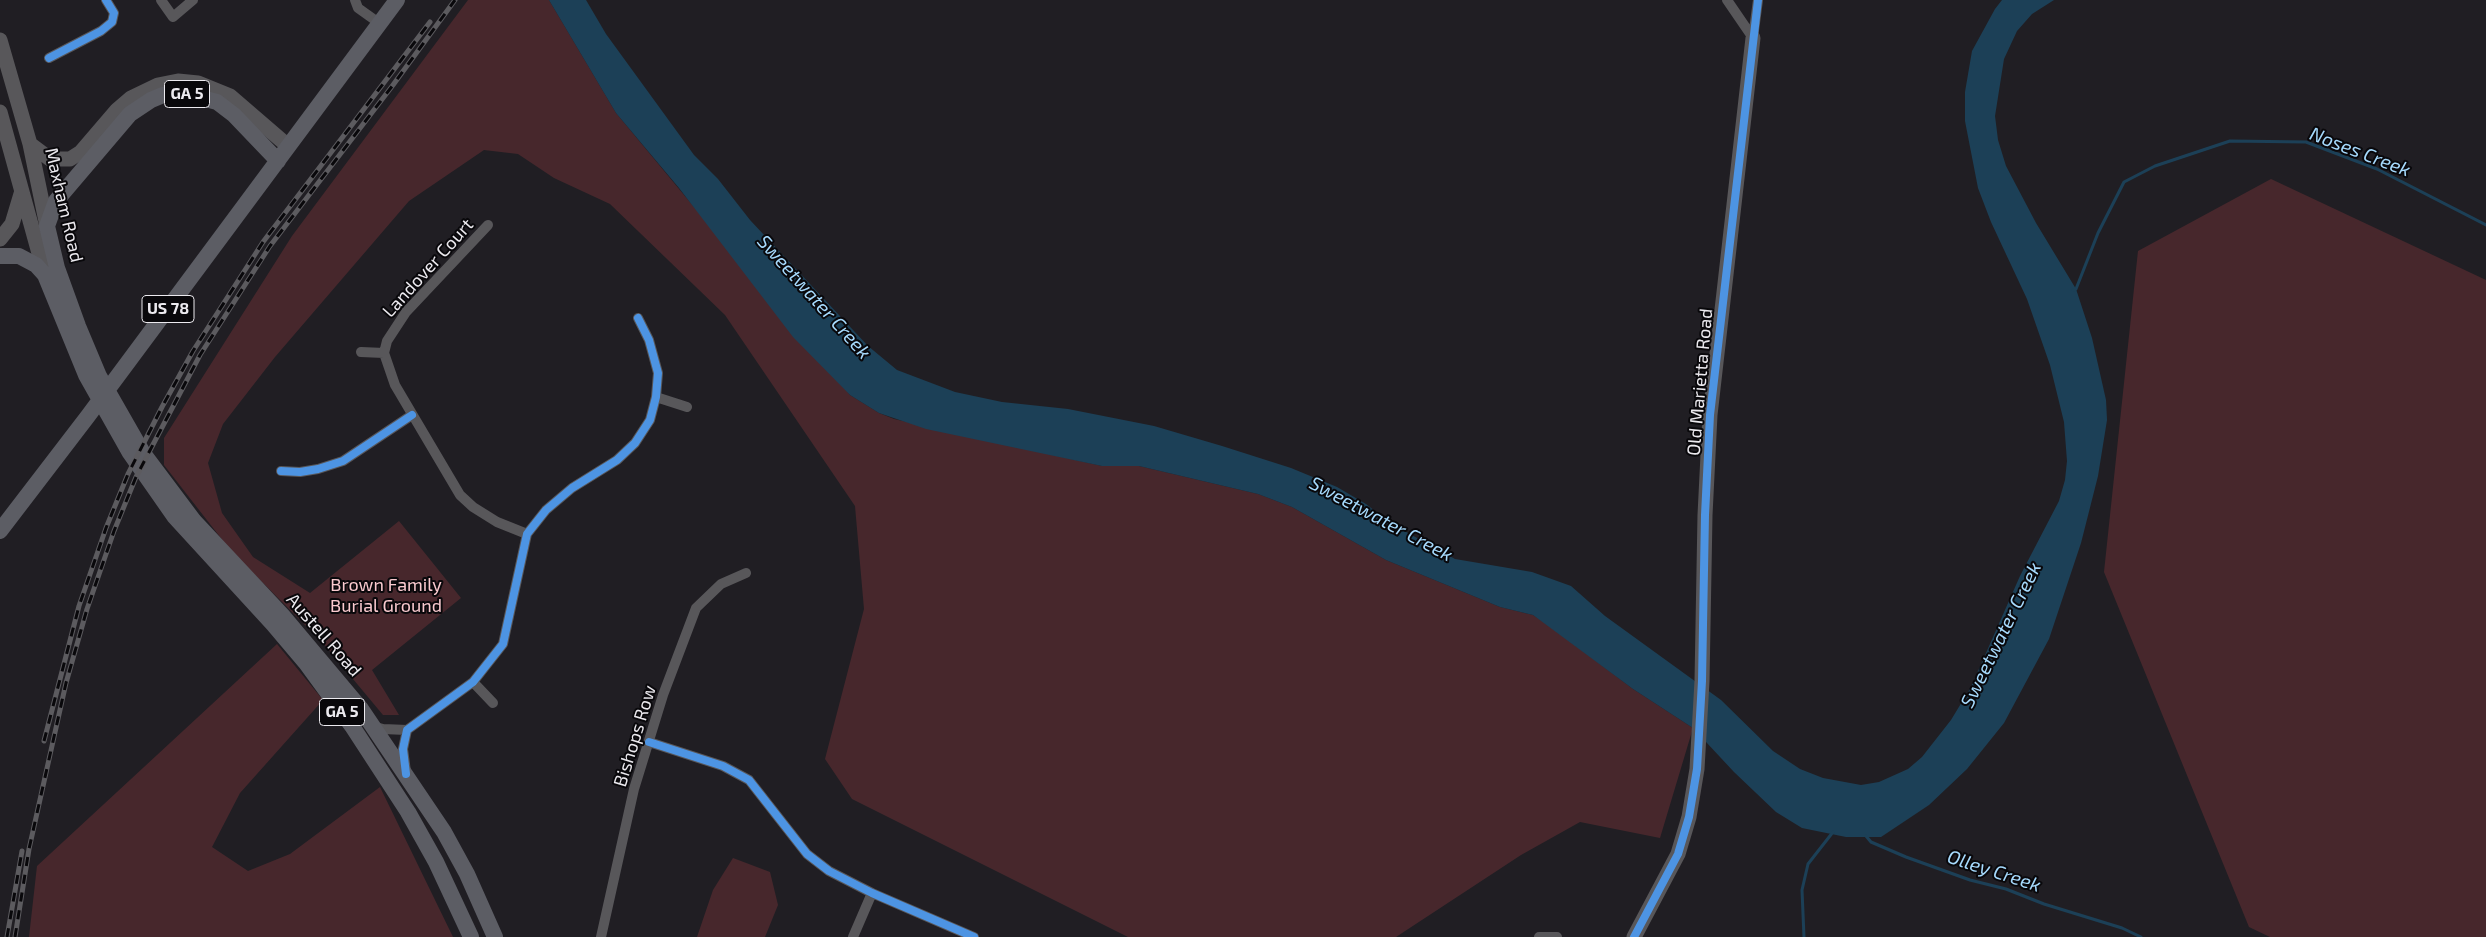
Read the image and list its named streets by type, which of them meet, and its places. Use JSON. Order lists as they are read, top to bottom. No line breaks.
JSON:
{"streets":{"main road":["GA 5","Maxham Road","US 78","Austell Road"],"street":["Landover Court","Old Marietta Road","Bishops Row"]},"crossings":[["GA 5","Maxham Road"],["GA 5","US 78"],["Maxham Road","Austell Road"]],"water":["Noses Creek","Sweetwater Creek","Olley Creek"],"parks":["Brown Family Burial Ground"]}
